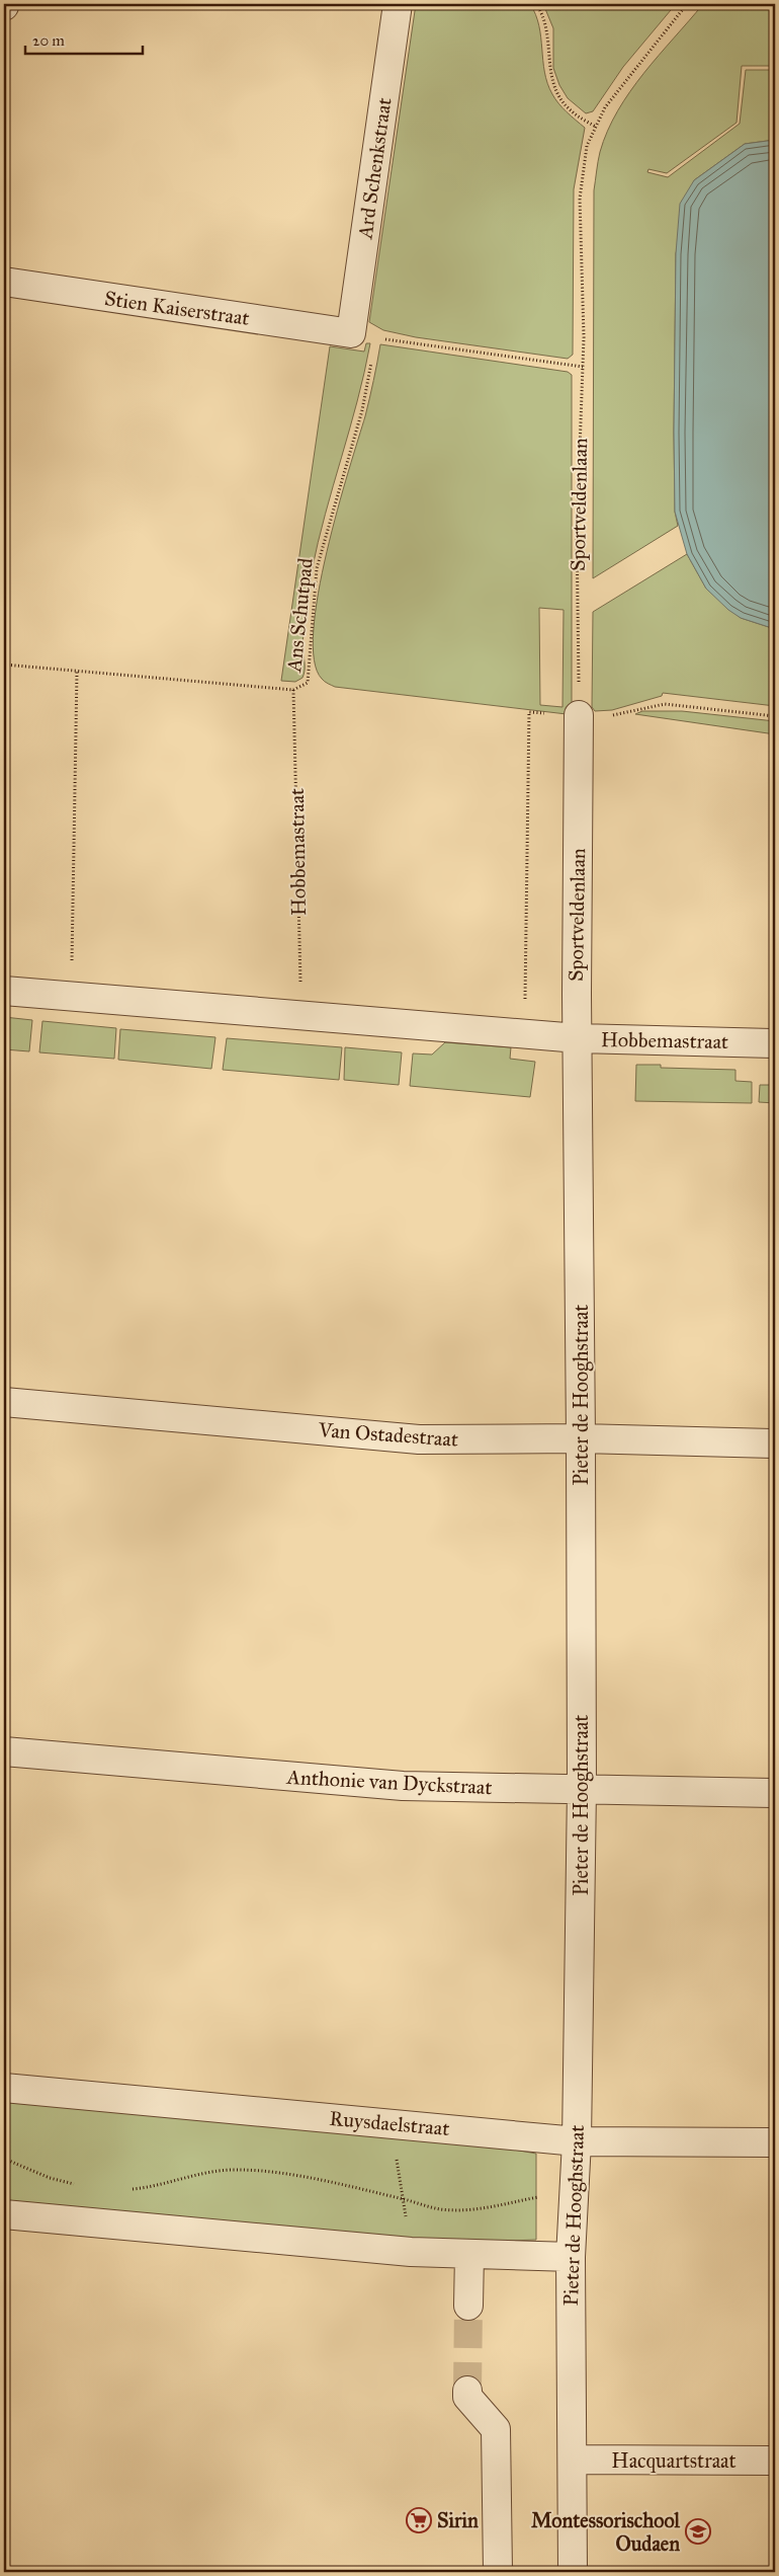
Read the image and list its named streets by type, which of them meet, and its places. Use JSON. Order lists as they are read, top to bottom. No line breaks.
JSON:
{"streets":{"street":["Ard Schenkstraat","Stien Kaiserstraat","Sportveldenlaan","Hobbemastraat","Pieter de Hooghstraat","Van Ostadestraat","Anthonie van Dyckstraat","Ruysdaelstraat","Hacquartstraat"],"path":["Ans Schutpad"]},"crossings":[["Ard Schenkstraat","Stien Kaiserstraat"],["Ard Schenkstraat","Ans Schutpad"],["Stien Kaiserstraat","Ans Schutpad"],["Sportveldenlaan","Hobbemastraat"],["Sportveldenlaan","Pieter de Hooghstraat"],["Ans Schutpad","Hobbemastraat"],["Hobbemastraat","Pieter de Hooghstraat"],["Pieter de Hooghstraat","Van Ostadestraat"],["Pieter de Hooghstraat","Anthonie van Dyckstraat"],["Pieter de Hooghstraat","Ruysdaelstraat"],["Pieter de Hooghstraat","Hacquartstraat"]],"places":{"supermarket":["Sirin"],"school or university":["Montessorischool Oudaen"]},"scale_bar":"20 m"}
